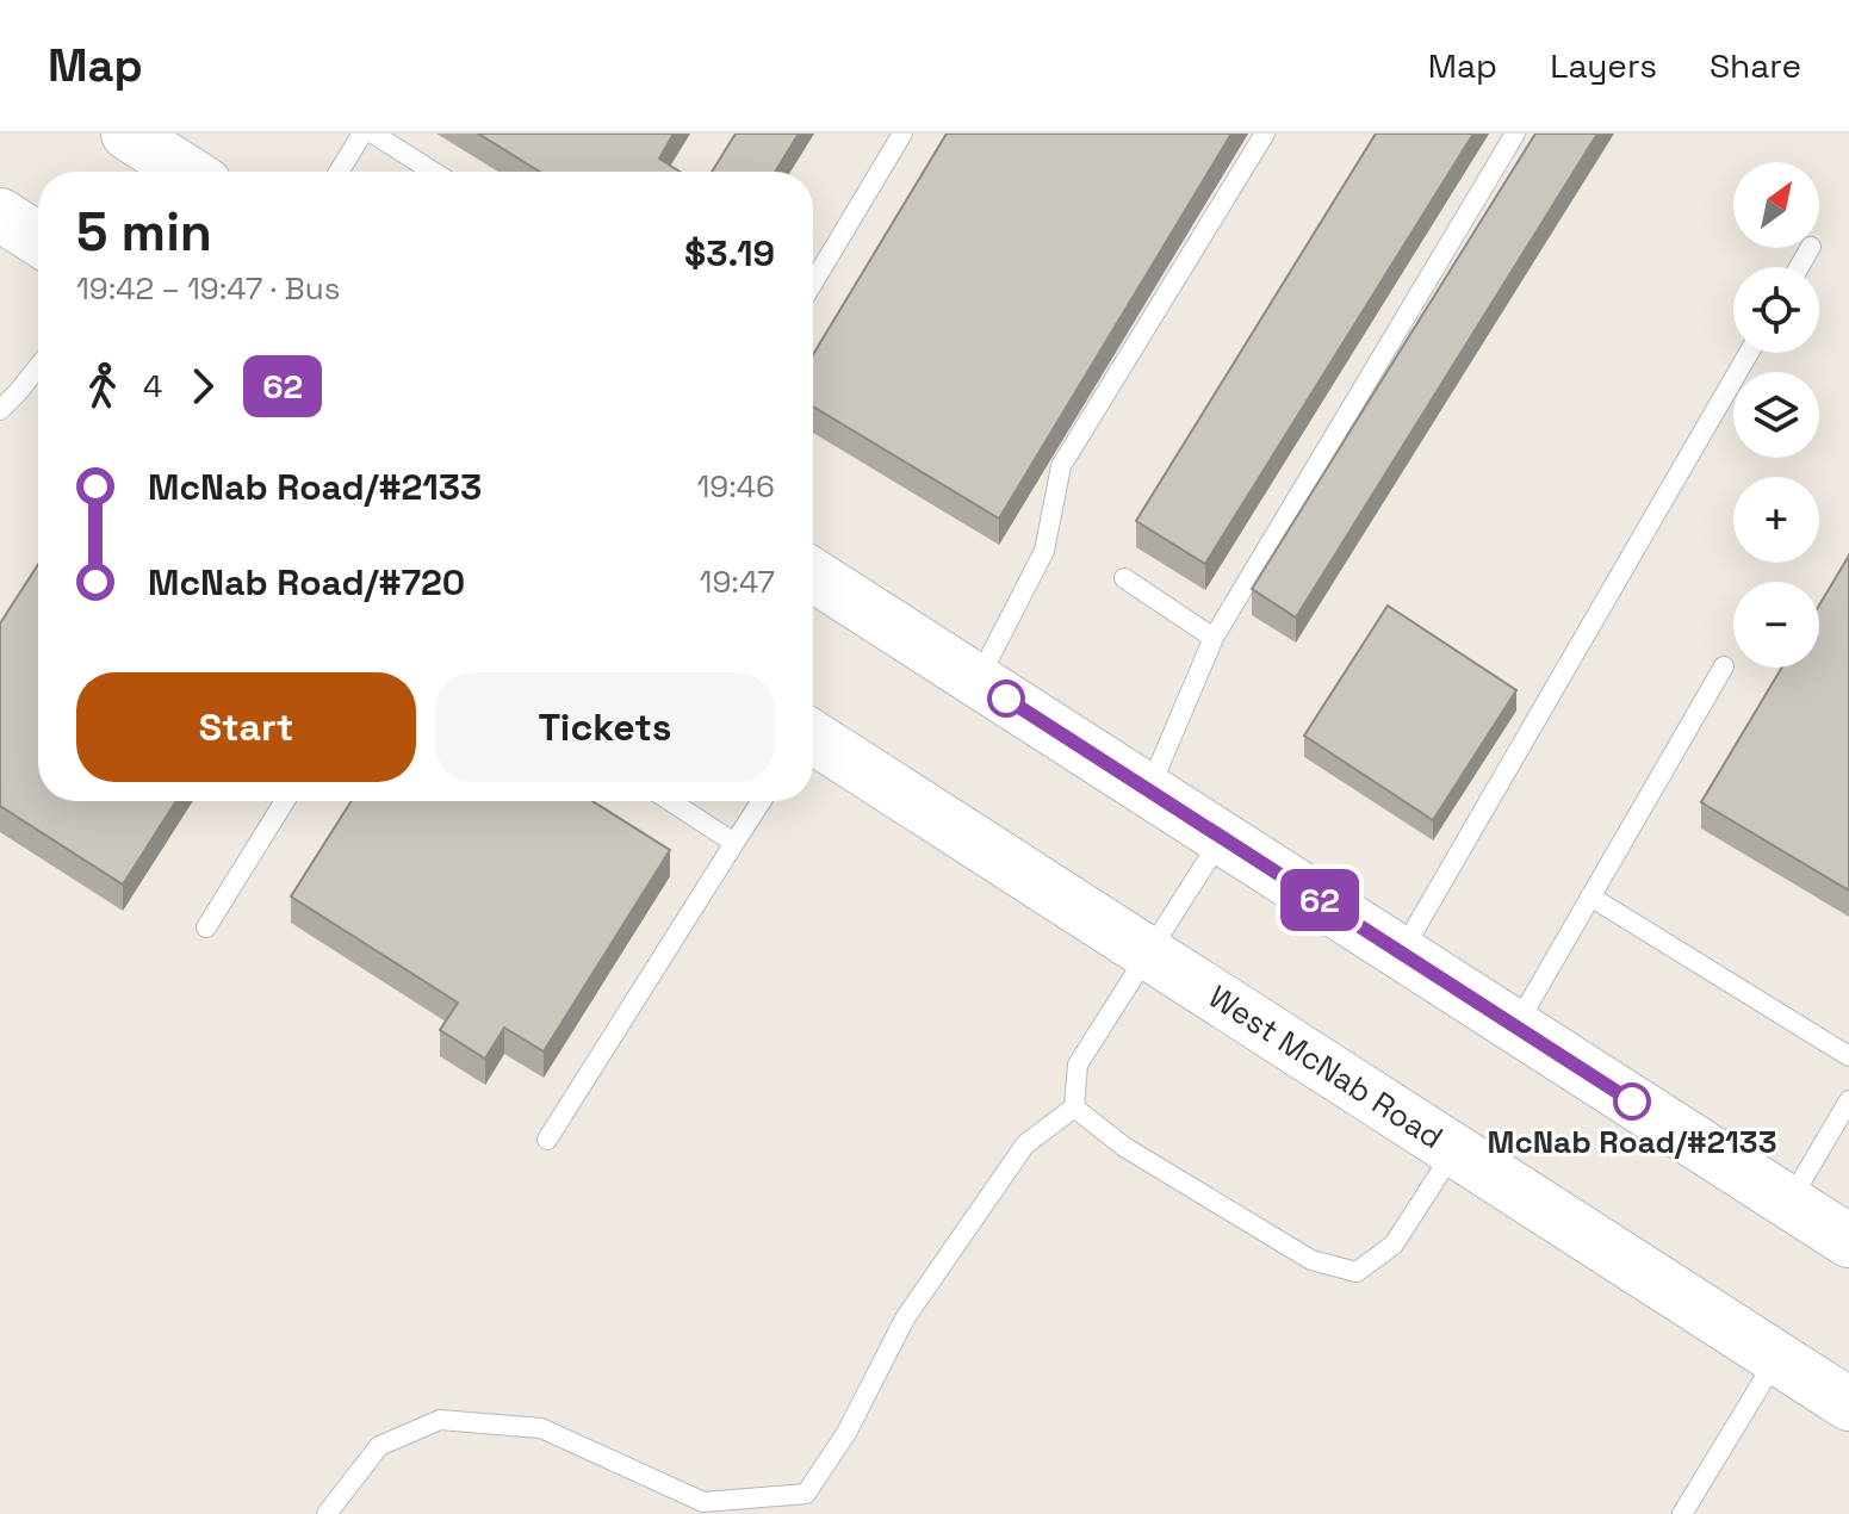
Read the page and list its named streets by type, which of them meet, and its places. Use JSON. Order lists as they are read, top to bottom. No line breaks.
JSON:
{"streets":{"main road":["West McNab Road"]},"places":["McNab Road/#2133"],"lines":["bus line 62"],"north":"top right","page":{"header":"Map","nav":["Map","Layers","Share"],"on_map":"62","map_buttons":["+","−"],"heading":["5 min","19:42 – 19:47 · Bus","$3.19"],"legs":["4","62"],"list":[{"name":"McNab Road/#2133","value":"19:46"},{"name":"McNab Road/#720","value":"19:47"}],"buttons":["Start","Tickets"]}}
